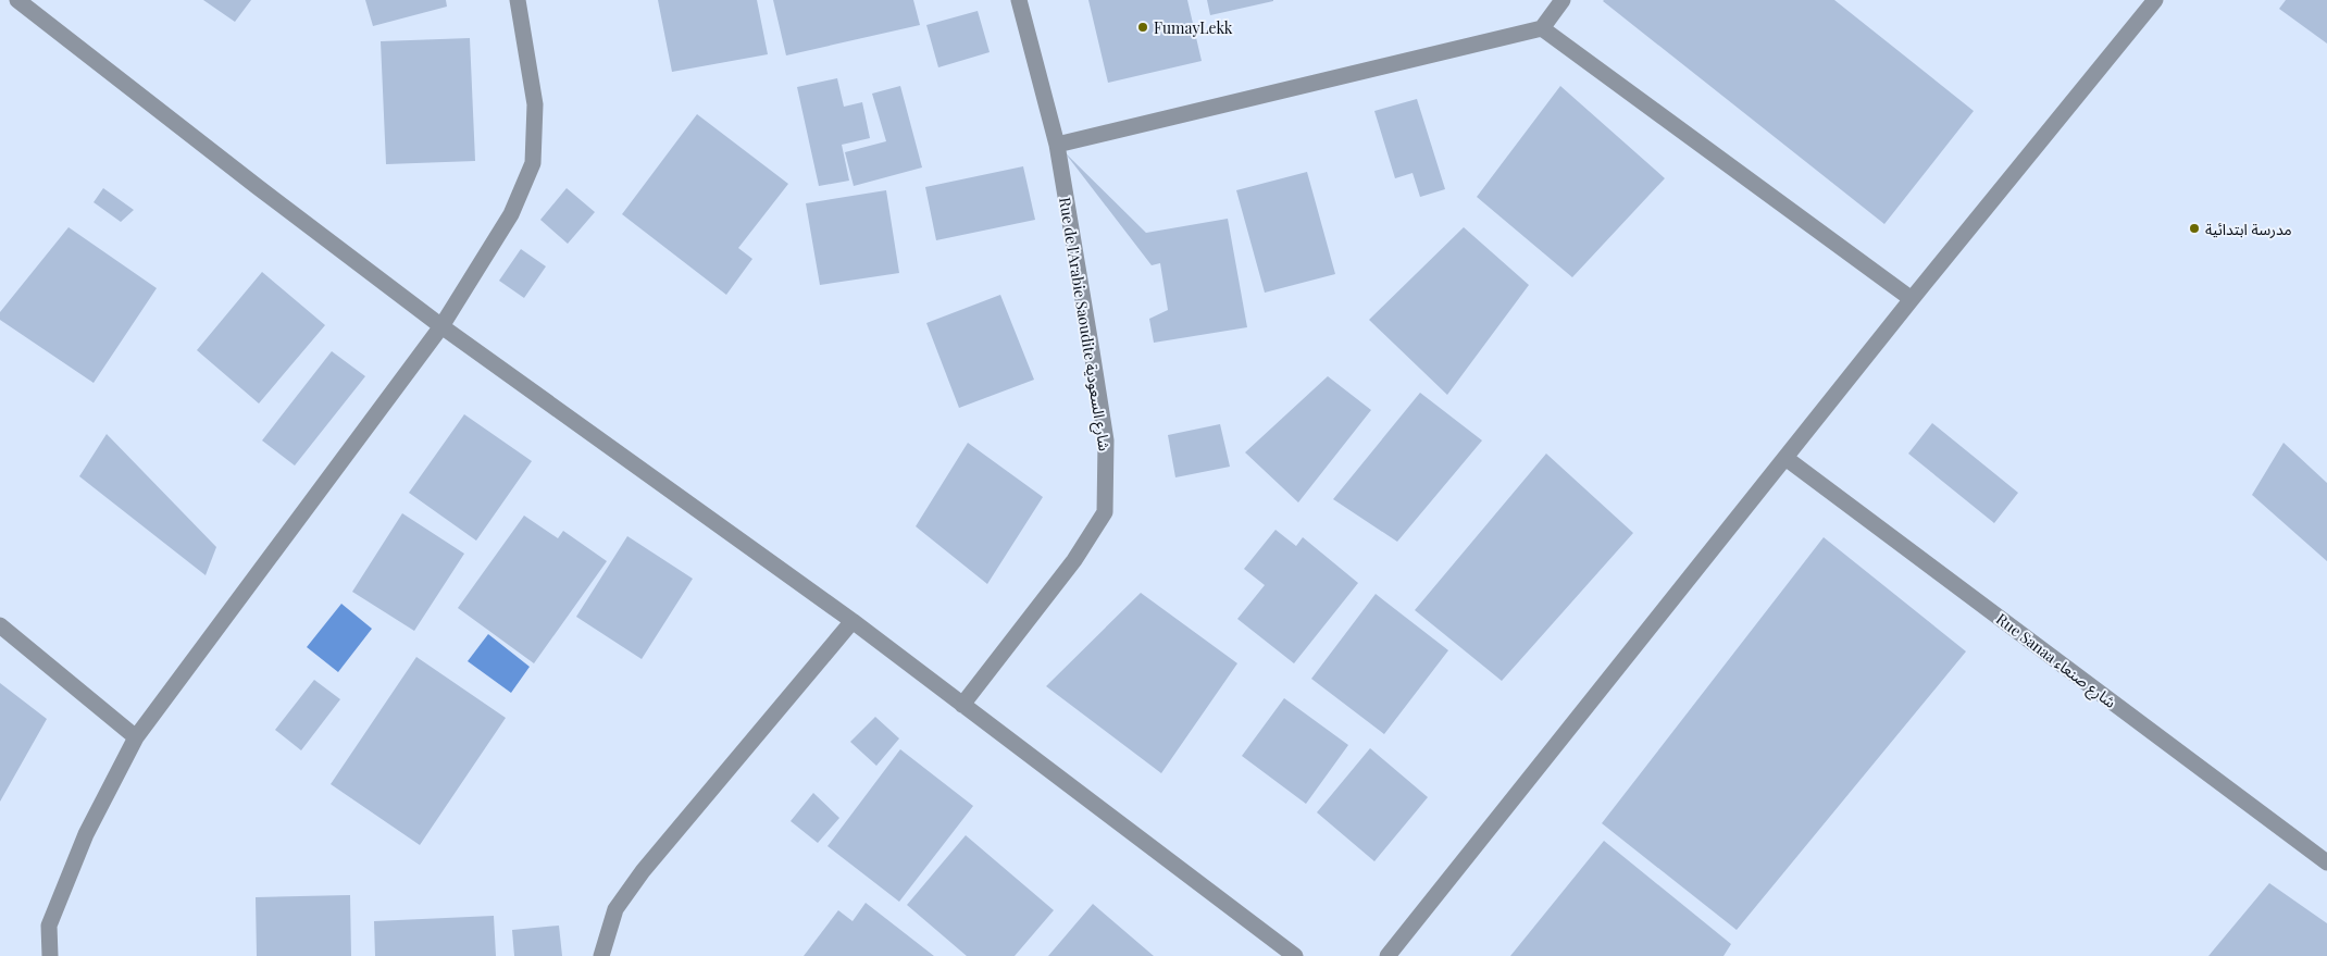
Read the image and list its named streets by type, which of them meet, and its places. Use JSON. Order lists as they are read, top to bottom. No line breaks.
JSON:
{"streets":{"street":["Rue de l'Arabie Saoudite شارع السعودية","Rue Sanaa شارع صنعاء"]},"places":["FumayLekk","مدرسة ابتدائية"]}
